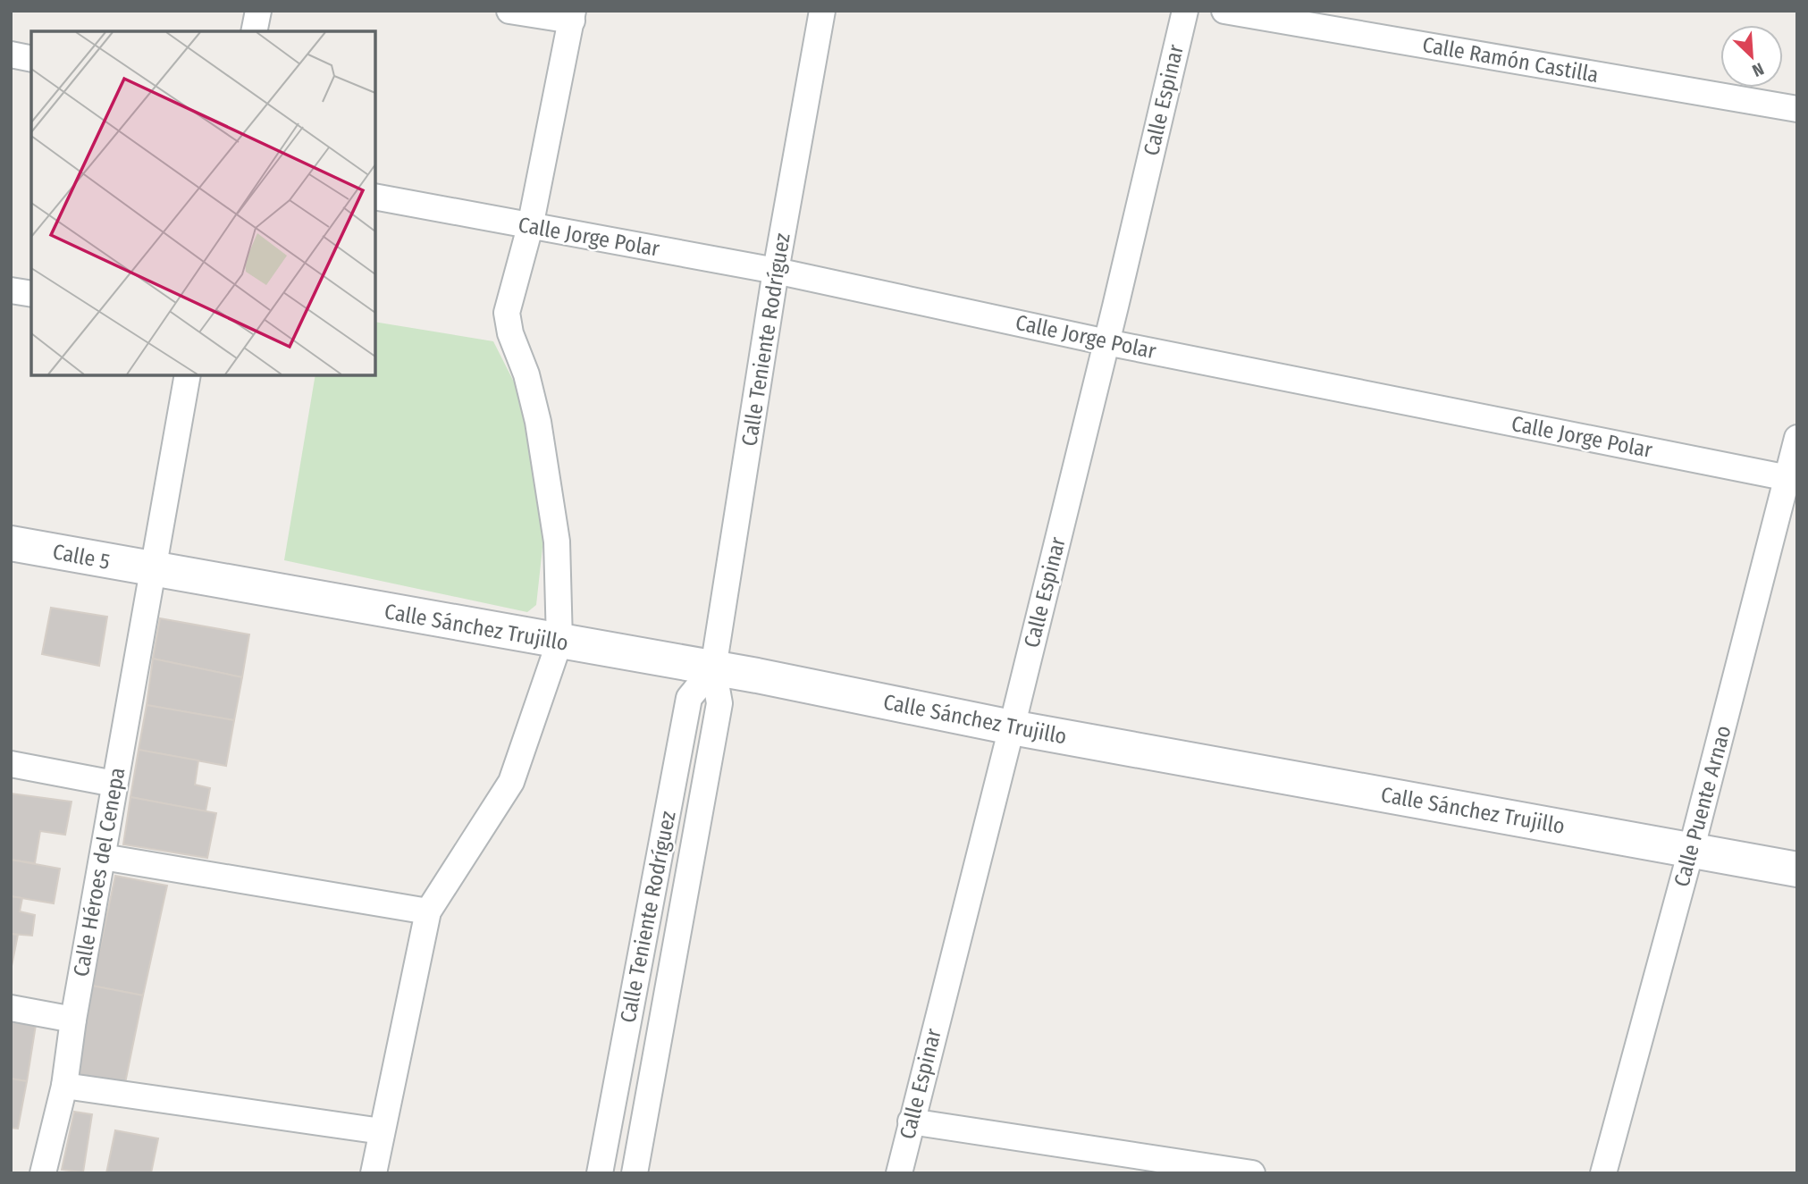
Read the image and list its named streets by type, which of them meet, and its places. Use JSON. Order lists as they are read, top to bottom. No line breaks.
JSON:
{"streets":{"street":["Calle Ramón Castilla","Calle Espinar","Calle Jorge Polar","Calle Teniente Rodríguez","Calle 5","Calle Sánchez Trujillo","Calle Puente Arnao","Calle Héroes del Cenepa"]},"crossings":[["Calle Espinar","Calle Jorge Polar"],["Calle Espinar","Calle Sánchez Trujillo"],["Calle Jorge Polar","Calle Teniente Rodríguez"],["Calle Jorge Polar","Calle Puente Arnao"],["Calle Teniente Rodríguez","Calle Sánchez Trujillo"],["Calle 5","Calle Sánchez Trujillo"],["Calle 5","Calle Héroes del Cenepa"],["Calle Sánchez Trujillo","Calle Puente Arnao"],["Calle Sánchez Trujillo","Calle Héroes del Cenepa"]],"north":"bottom right"}
